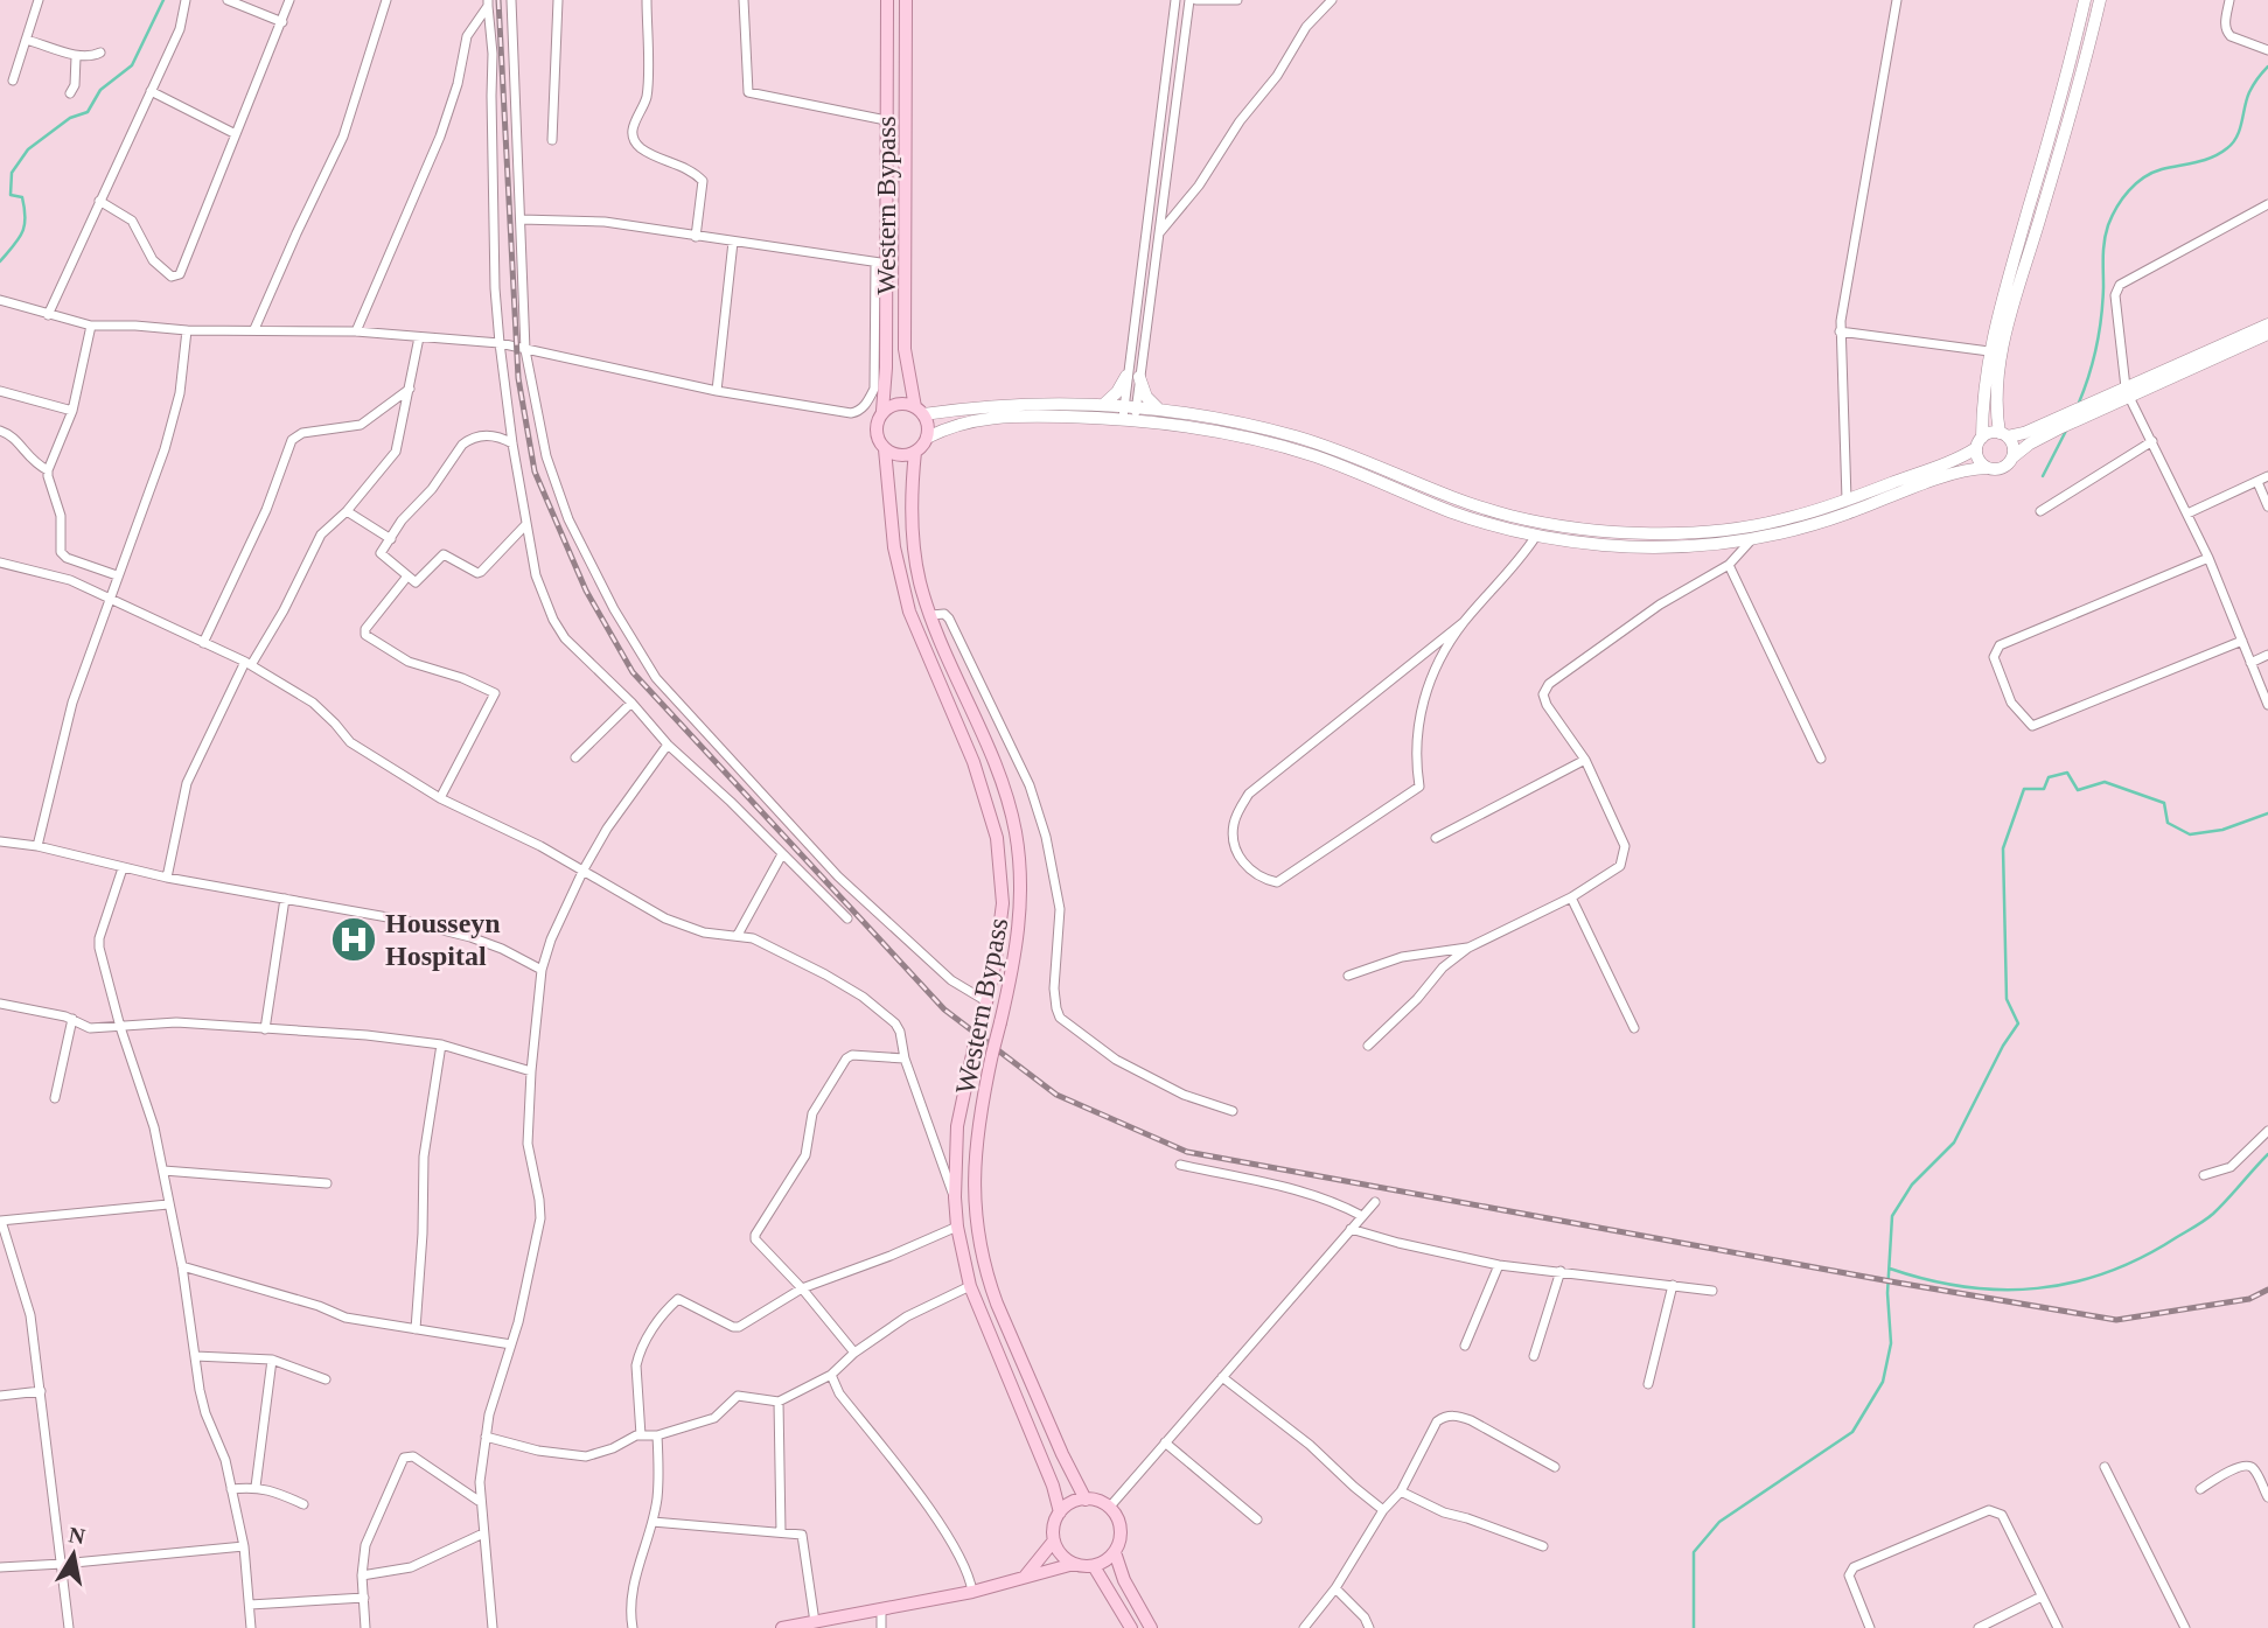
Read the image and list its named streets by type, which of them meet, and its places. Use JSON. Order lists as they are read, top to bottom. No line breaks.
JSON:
{"streets":{"main road":["Western Bypass"]},"places":{"hospital":["Housseyn Hospital"]},"north":"top"}
